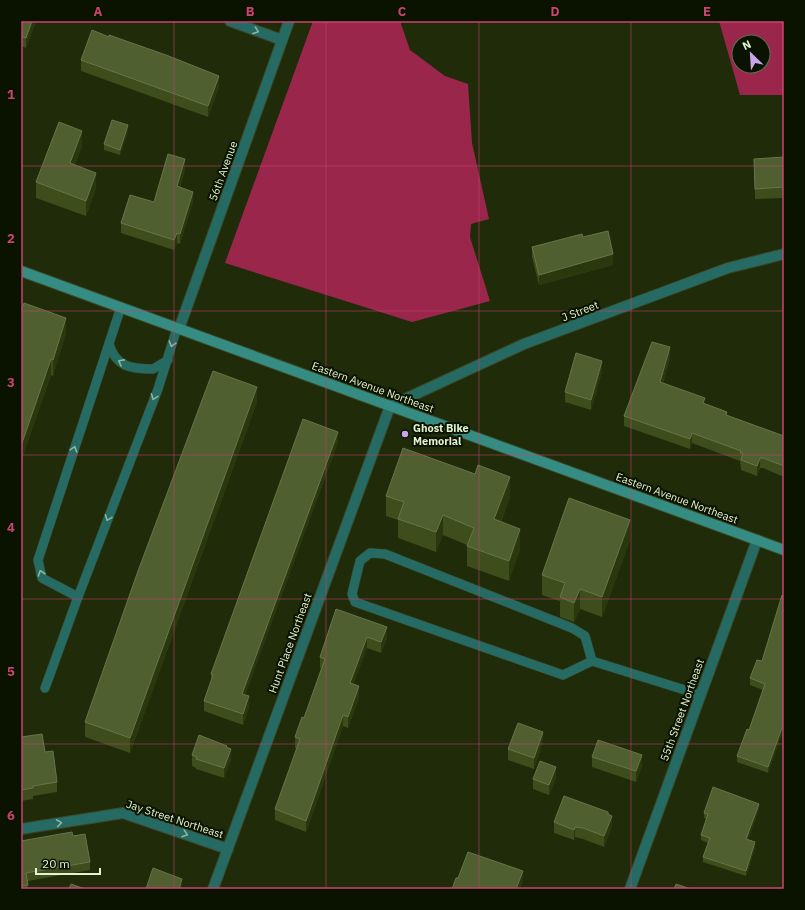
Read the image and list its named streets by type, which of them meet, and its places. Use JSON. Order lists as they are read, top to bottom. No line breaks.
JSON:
{"streets":{"main road":["Eastern Avenue Northeast"],"street":["56th Avenue","J Street","Hunt Place Northeast","55th Street Northeast","Jay Street Northeast"]},"crossings":[["56th Avenue","Eastern Avenue Northeast"],["J Street","Eastern Avenue Northeast"],["J Street","Hunt Place Northeast"],["Eastern Avenue Northeast","Hunt Place Northeast"],["Eastern Avenue Northeast","55th Street Northeast"],["Hunt Place Northeast","Jay Street Northeast"]],"one_way":["Jay Street Northeast"],"places":["Ghost Bike Memorial"],"scale_bar":"20 m","north":"top left","grid":{"columns":["A","B","C","D","E"],"rows":["1","2","3","4","5","6"]}}
